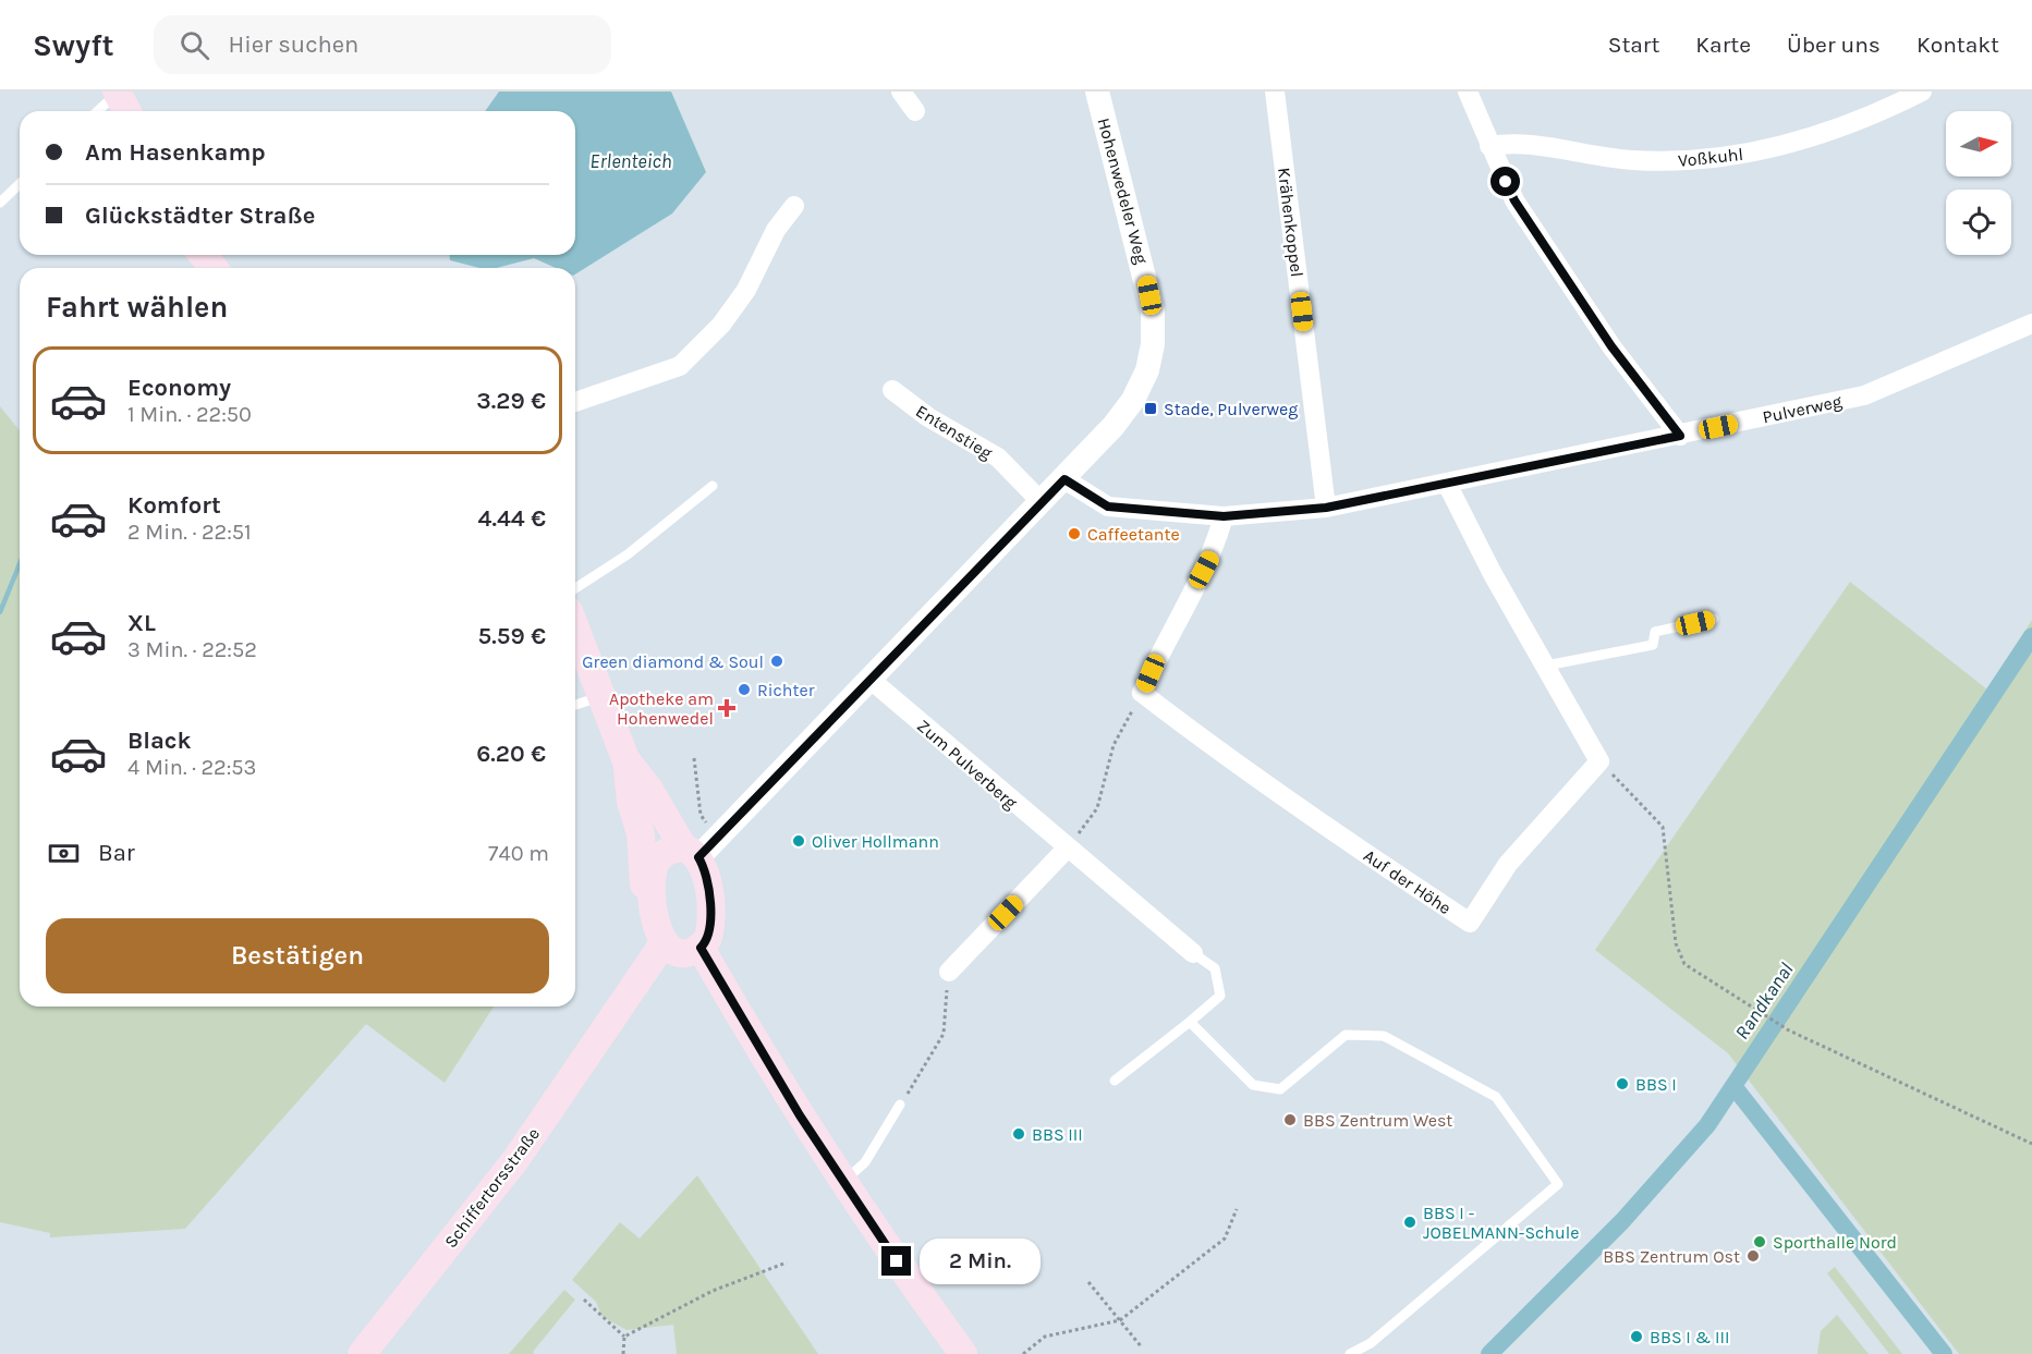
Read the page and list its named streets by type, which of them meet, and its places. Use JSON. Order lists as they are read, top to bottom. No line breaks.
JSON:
{"streets":{"main road":["Schiffertorsstraße"],"street":["Voßkuhl","Hohenwedeler Weg","Krähenkoppel","Pulverweg","Entenstieg","Zum Pulverberg","Auf der Höhe"]},"crossings":[["Hohenwedeler Weg","Pulverweg"],["Hohenwedeler Weg","Entenstieg"],["Hohenwedeler Weg","Zum Pulverberg"],["Krähenkoppel","Pulverweg"]],"water":["Erlenteich","Randkanal"],"places":{"transit":["Stade, Pulverweg"],"other":["Caffeetante","Green diamond & Soul","Richter","Oliver Hollmann","BBS I","BBS Zentrum West","BBS III","BBS I - JOBELMANN-Schule","Sporthalle Nord","BBS Zentrum Ost","BBS I & III"],"health":["Apotheke am Hohenwedel"]},"north":"right","page":{"header":"Swyft","search":"Hier suchen","nav":["Start","Karte","Über uns","Kontakt"],"banner":["Am Hasenkamp","Glückstädter Straße"],"heading":"Fahrt wählen","list":[{"name":"Economy","note":"1 Min. · 22:50","value":"3.29 €"},{"name":"Komfort","note":"2 Min. · 22:51","value":"4.44 €"},{"name":"XL","note":"3 Min. · 22:52","value":"5.59 €"},{"name":"Black","note":"4 Min. · 22:53","value":"6.20 €"}],"pay":["Bar","740 m"],"buttons":"Bestätigen","bubble":"2 Min."}}
